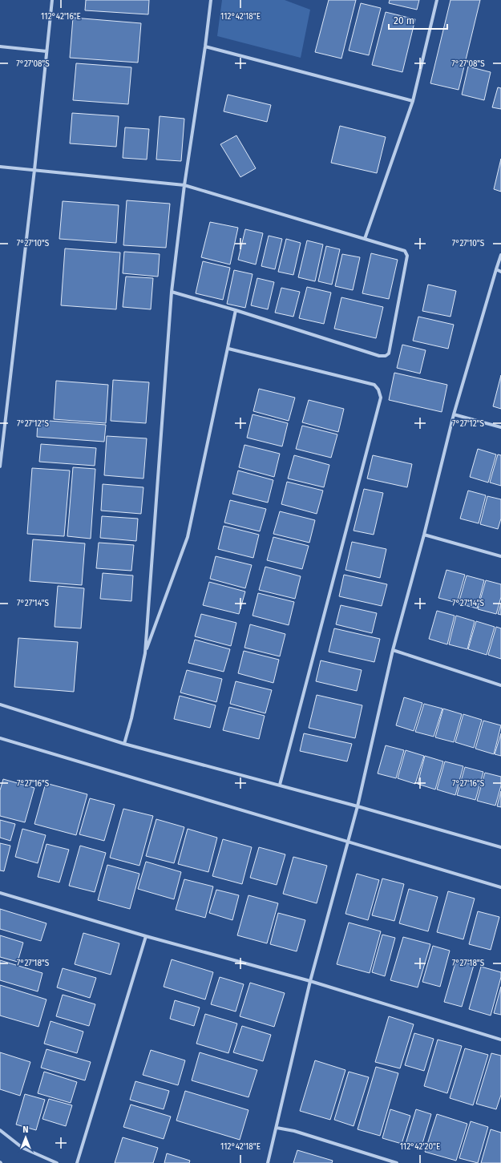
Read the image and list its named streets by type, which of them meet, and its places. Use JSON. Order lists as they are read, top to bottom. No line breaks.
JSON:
{"scale_bar":"20 m","north":"top","coordinates":["112°42'16\"E","112°42'18\"E","7°27'08\"S","7°27'10\"S","7°27'12\"S","7°27'14\"S","7°27'16\"S","7°27'18\"S","112°42'20\"E"]}
